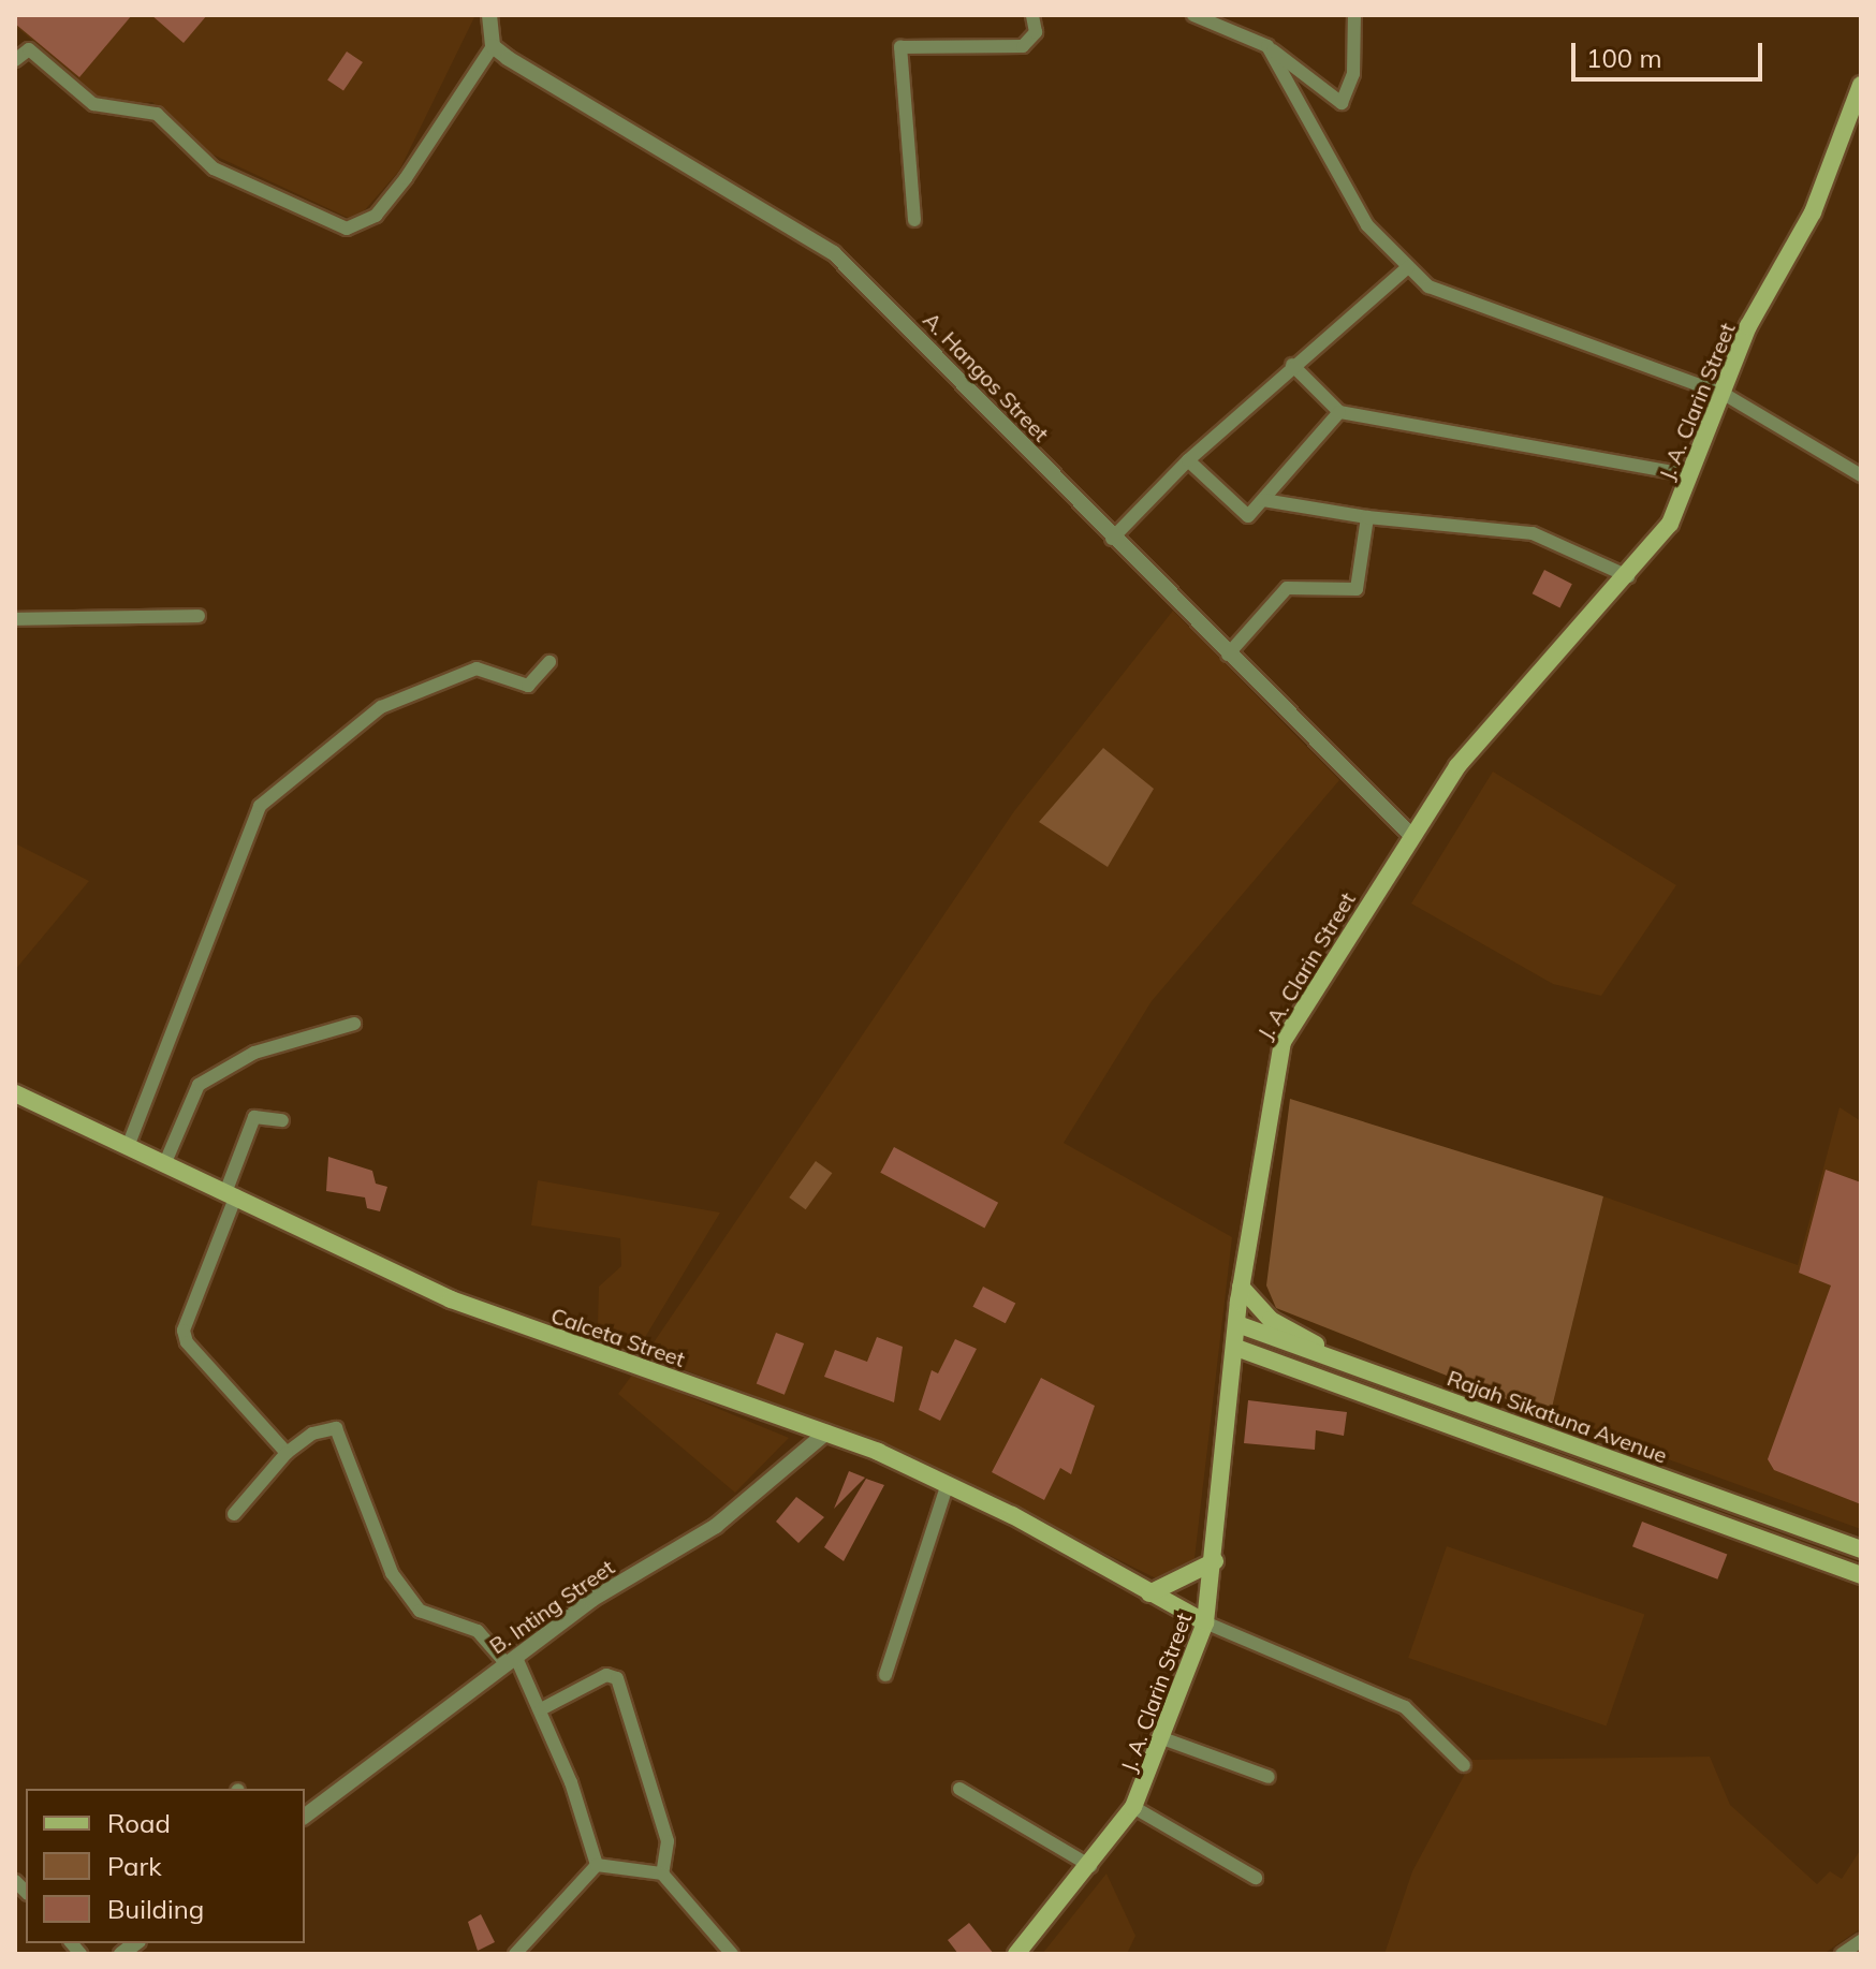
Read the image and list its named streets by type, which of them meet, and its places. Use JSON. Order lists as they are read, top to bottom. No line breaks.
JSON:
{"streets":{"main road":["J. A. Clarin Street","Calceta Street","Rajah Sikatuna Avenue"],"street":["A. Hangos Street","B. Inting Street"]},"crossings":[["A. Hangos Street","J. A. Clarin Street"],["J. A. Clarin Street","Calceta Street"],["J. A. Clarin Street","Rajah Sikatuna Avenue"],["Calceta Street","B. Inting Street"]],"legend":["Road","Park","Building"],"scale_bar":"100 m"}
